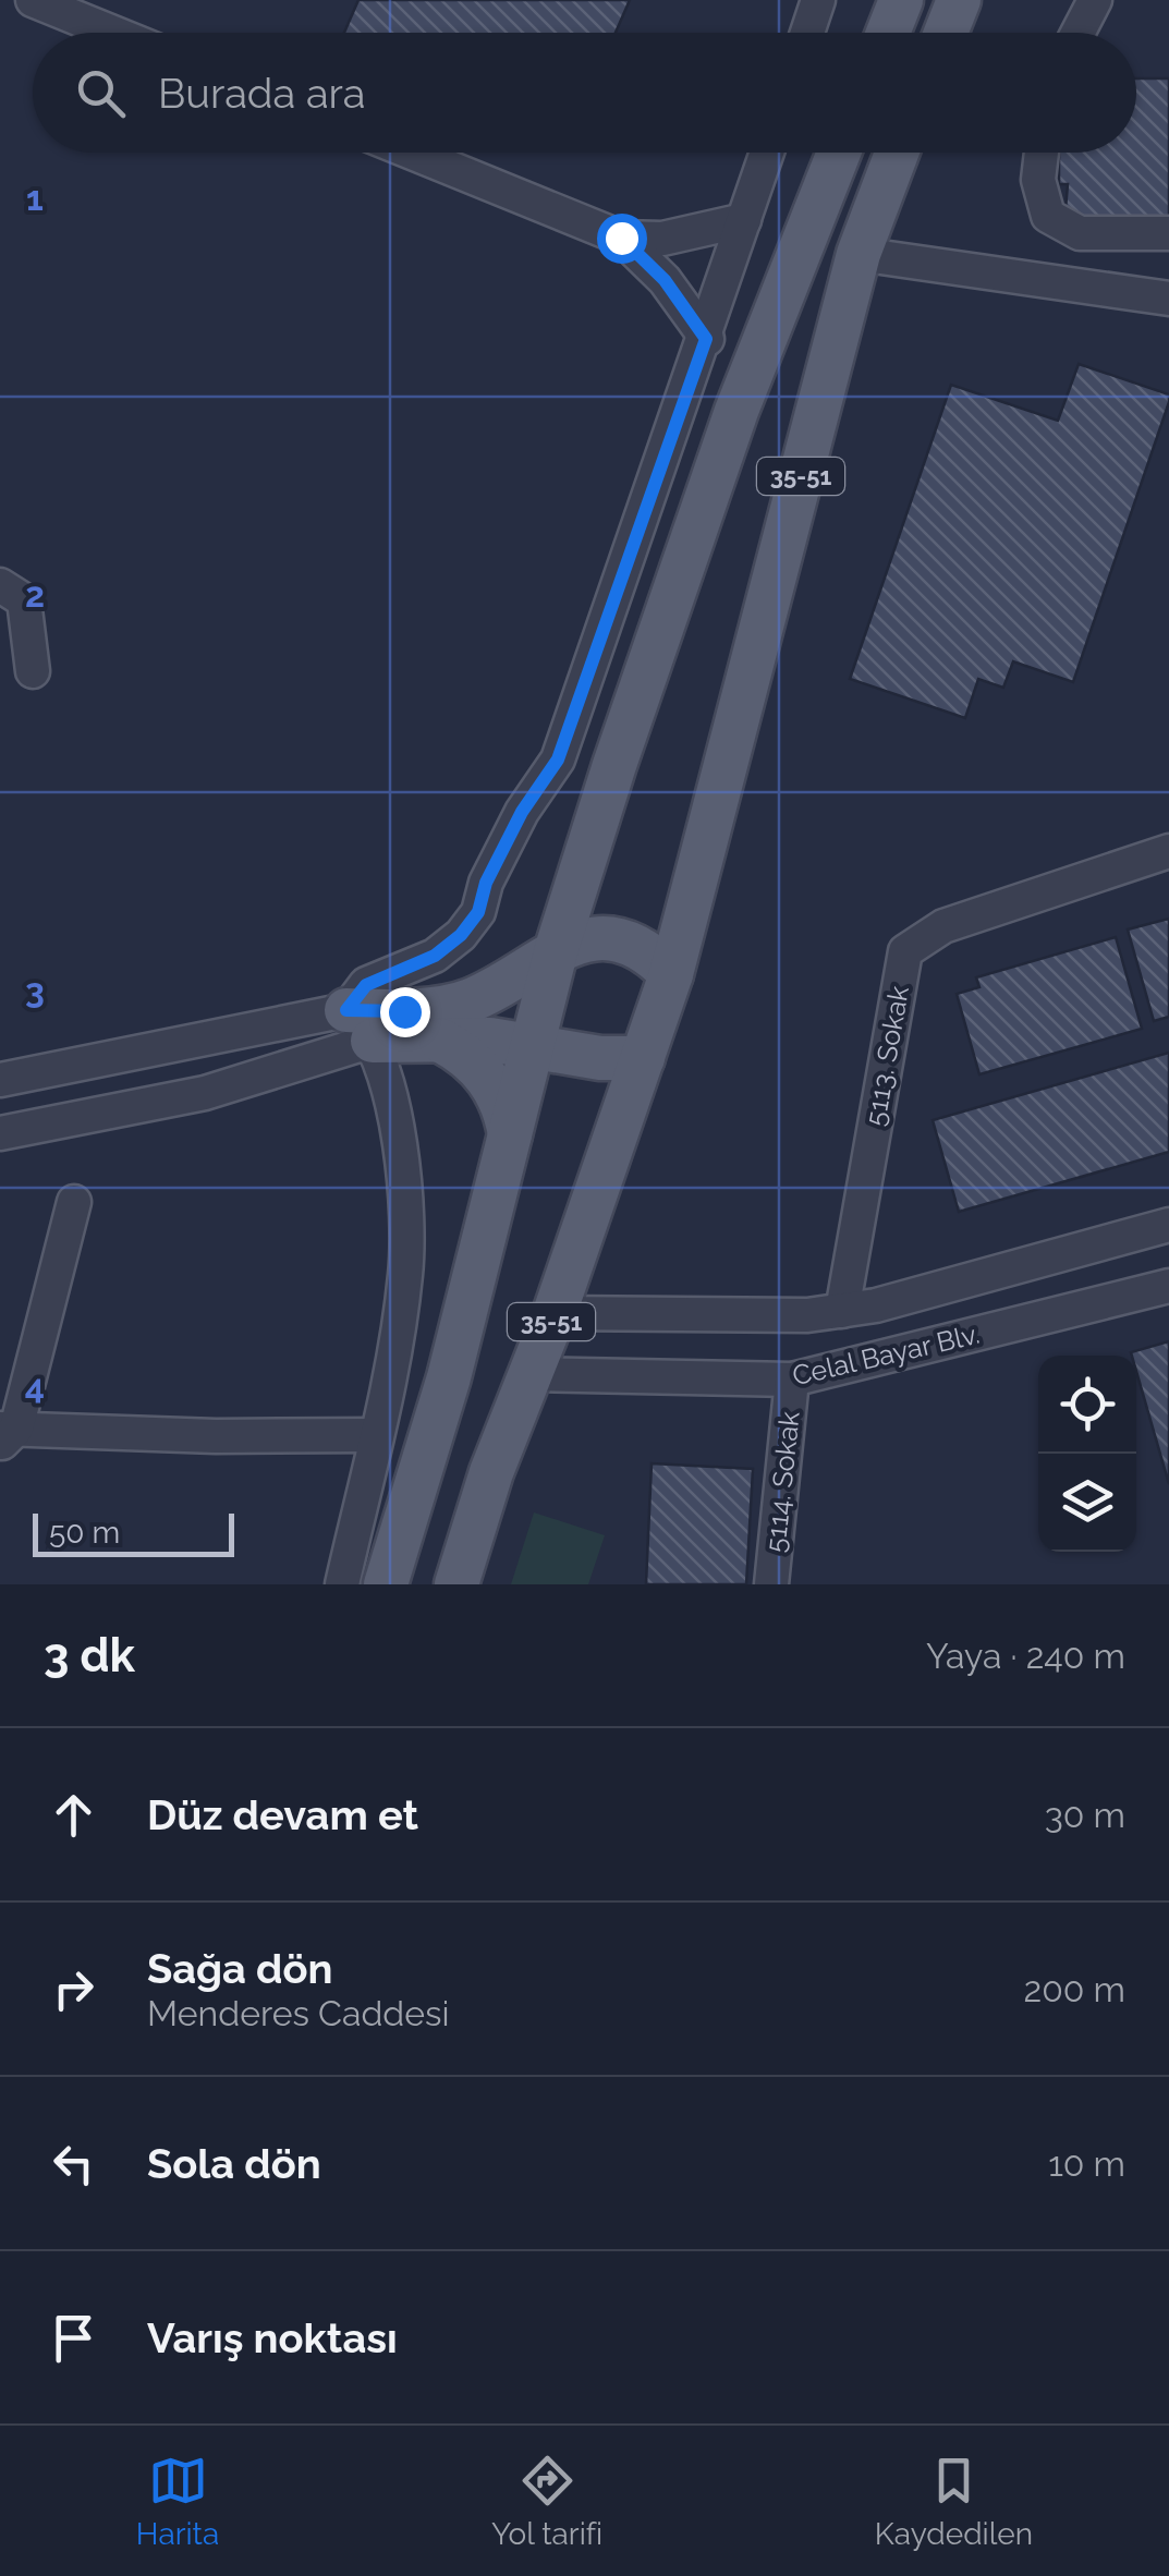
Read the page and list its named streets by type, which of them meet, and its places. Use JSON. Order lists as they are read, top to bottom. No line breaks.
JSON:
{"streets":{"main road":["35-51"],"street":["5113. Sokak","Celal Bayar Blv.","5114. Sokak"]},"crossings":[["35-51","Celal Bayar Blv."],["Celal Bayar Blv.","5114. Sokak"]],"scale_bar":"50 m","page":{"search":"Burada ara","scale":"50 m","heading":["3 dk","Yaya · 240 m"],"list":[["Düz devam et","30 m"],["Sağa dön","Menderes Caddesi","200 m"],["Sola dön","10 m"],"Varış noktası"],"nav":["Harita","Yol tarifi","Kaydedilen"]},"grid":{"rows":["1","2","3","4"]}}
